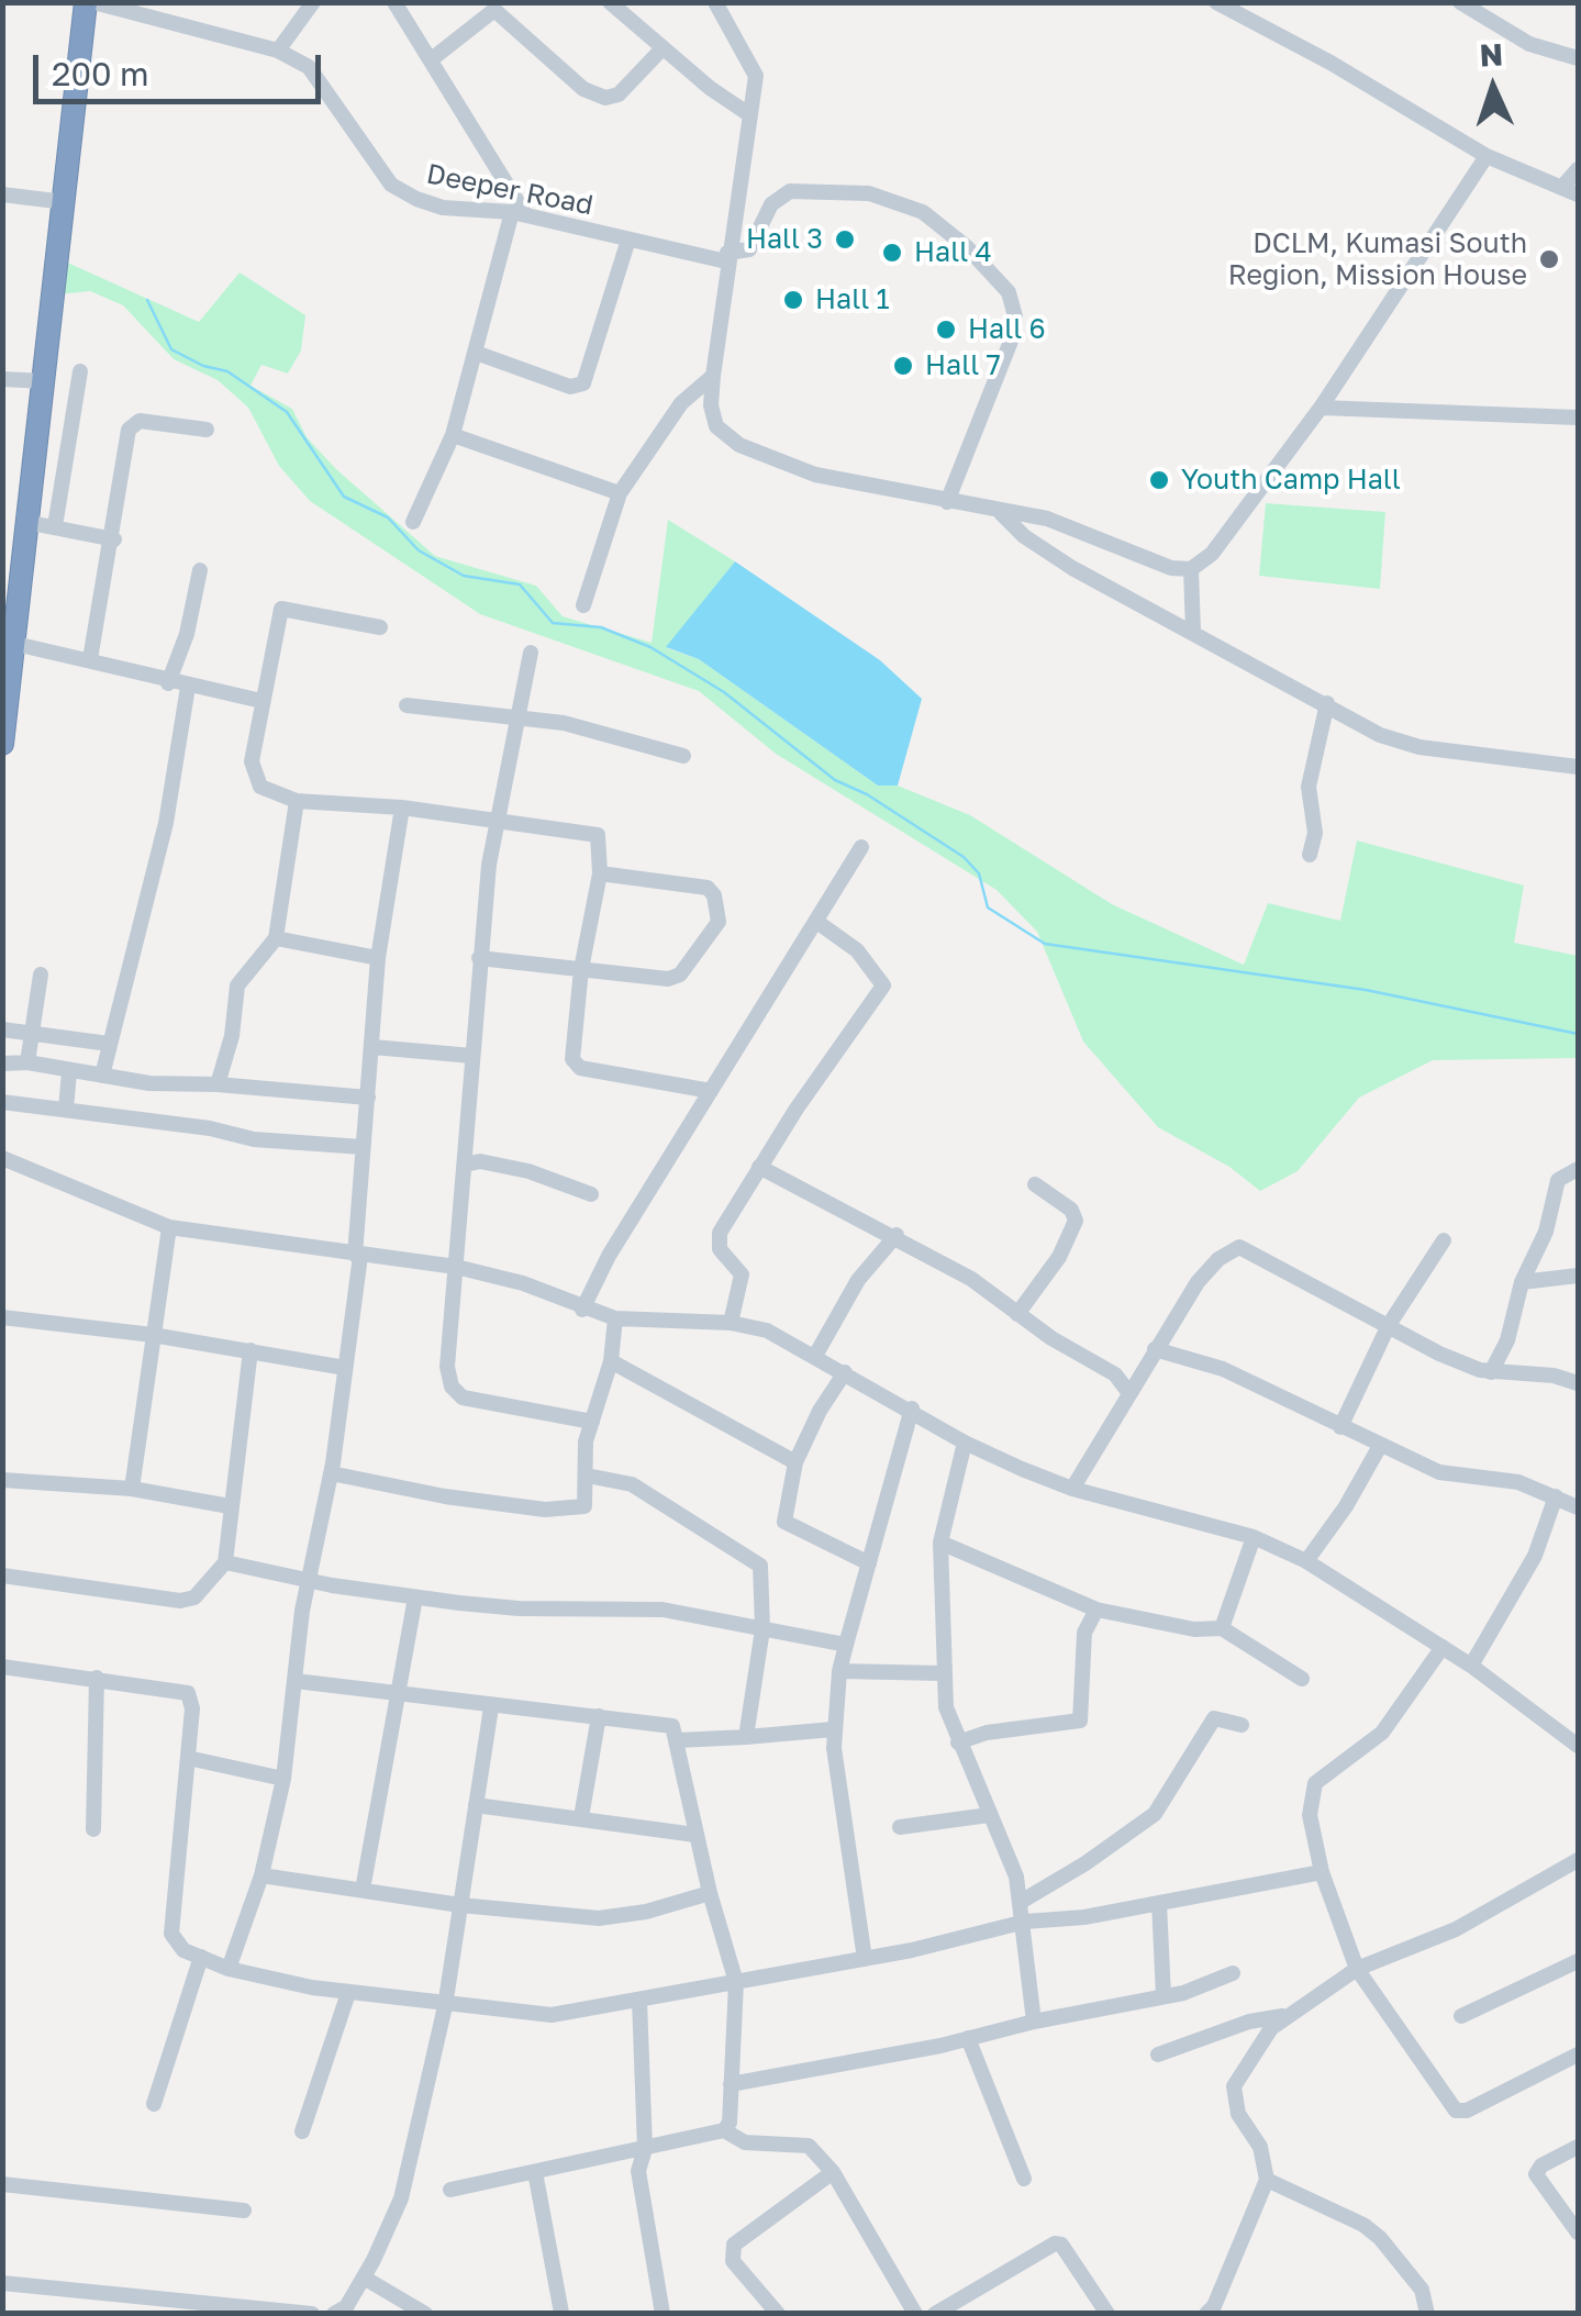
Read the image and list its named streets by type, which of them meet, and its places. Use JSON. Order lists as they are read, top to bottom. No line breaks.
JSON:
{"streets":{"street":["Deeper Road"]},"places":["Hall 3","Hall 4","DCLM, Kumasi South Region, Mission House","Hall 1","Hall 6","Hall 7","Youth Camp Hall"],"scale_bar":"200 m","north":"top"}
